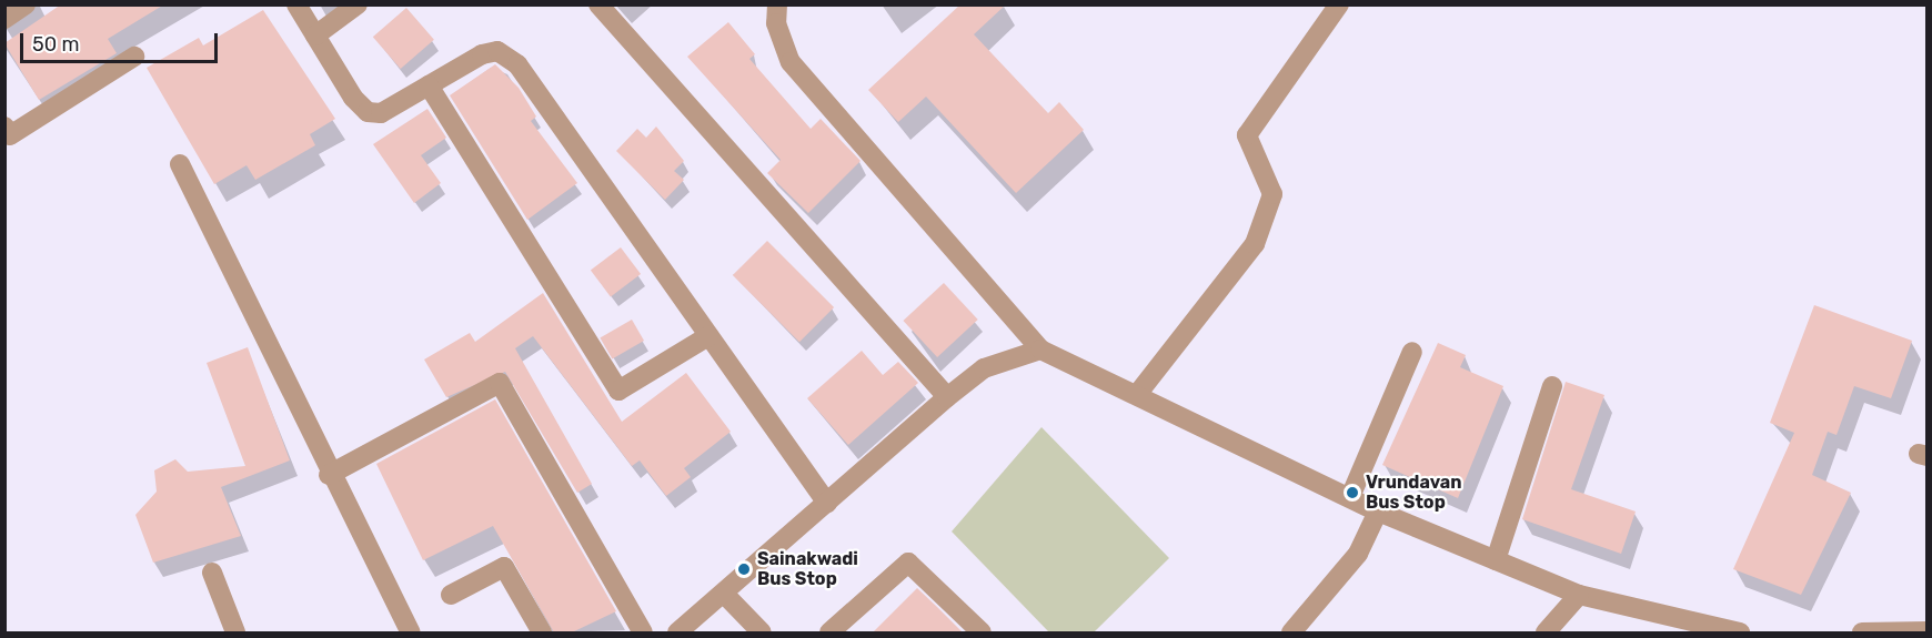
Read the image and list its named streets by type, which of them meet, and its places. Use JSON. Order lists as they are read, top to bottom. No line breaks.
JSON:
{"places":["Vrundavan Bus Stop","Sainakwadi Bus Stop"],"scale_bar":"50 m"}
